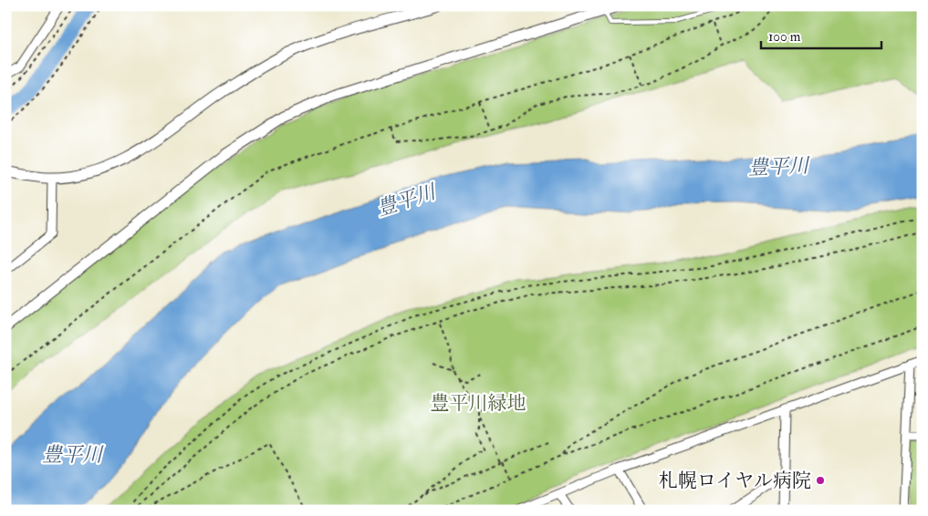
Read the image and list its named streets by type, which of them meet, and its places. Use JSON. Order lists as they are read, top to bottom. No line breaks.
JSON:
{"water":["豊平川"],"parks":["豊平川緑地"],"places":["札幌ロイヤル病院"],"scale_bar":"100 m"}
